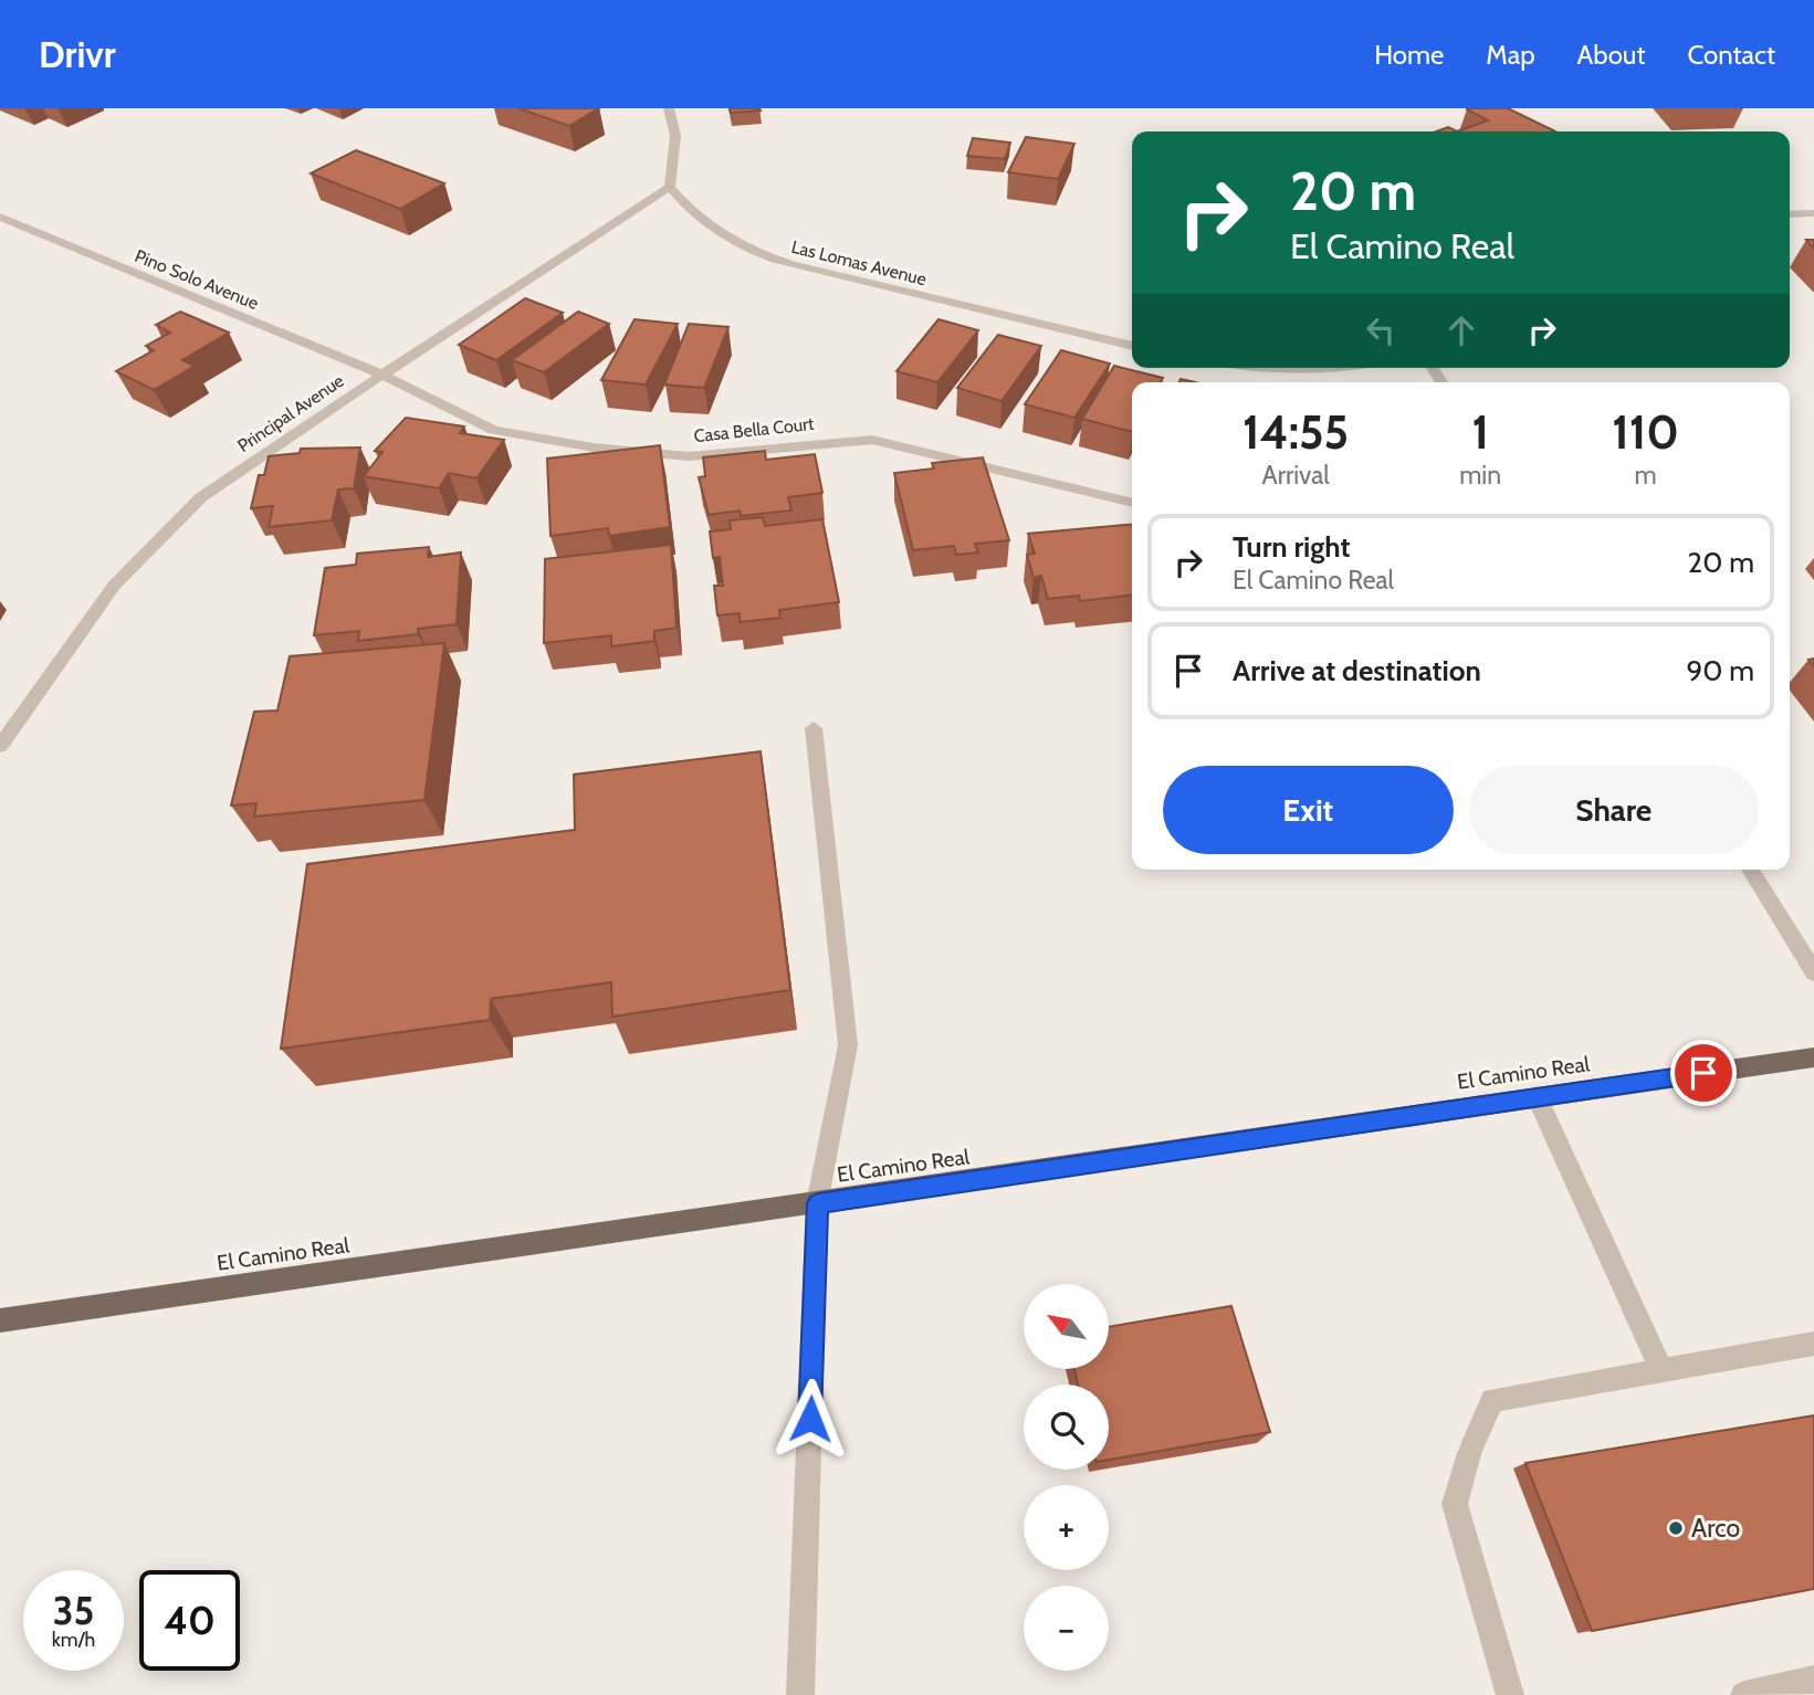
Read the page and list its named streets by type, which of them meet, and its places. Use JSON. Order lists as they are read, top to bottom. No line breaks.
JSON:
{"streets":{"main road":["El Camino Real"],"street":["Las Lomas Avenue","Pino Solo Avenue","Principal Avenue","Casa Bella Court"]},"crossings":[["Las Lomas Avenue","Principal Avenue"],["Pino Solo Avenue","Principal Avenue"],["Pino Solo Avenue","Casa Bella Court"],["Principal Avenue","Casa Bella Court"]],"places":["Arco"],"north":"top left","page":{"header":"Drivr","nav":["Home","Map","About","Contact"],"turn":["20 m","El Camino Real"],"eta":["14:55","Arrival","1","min","110","m"],"list":[{"name":"Turn right","note":"El Camino Real","value":"20 m"},{"name":"Arrive at destination","value":"90 m"}],"buttons":["Exit","Share"],"map_buttons":["+","−"],"speed":"35 km/h","limit":"40"}}
